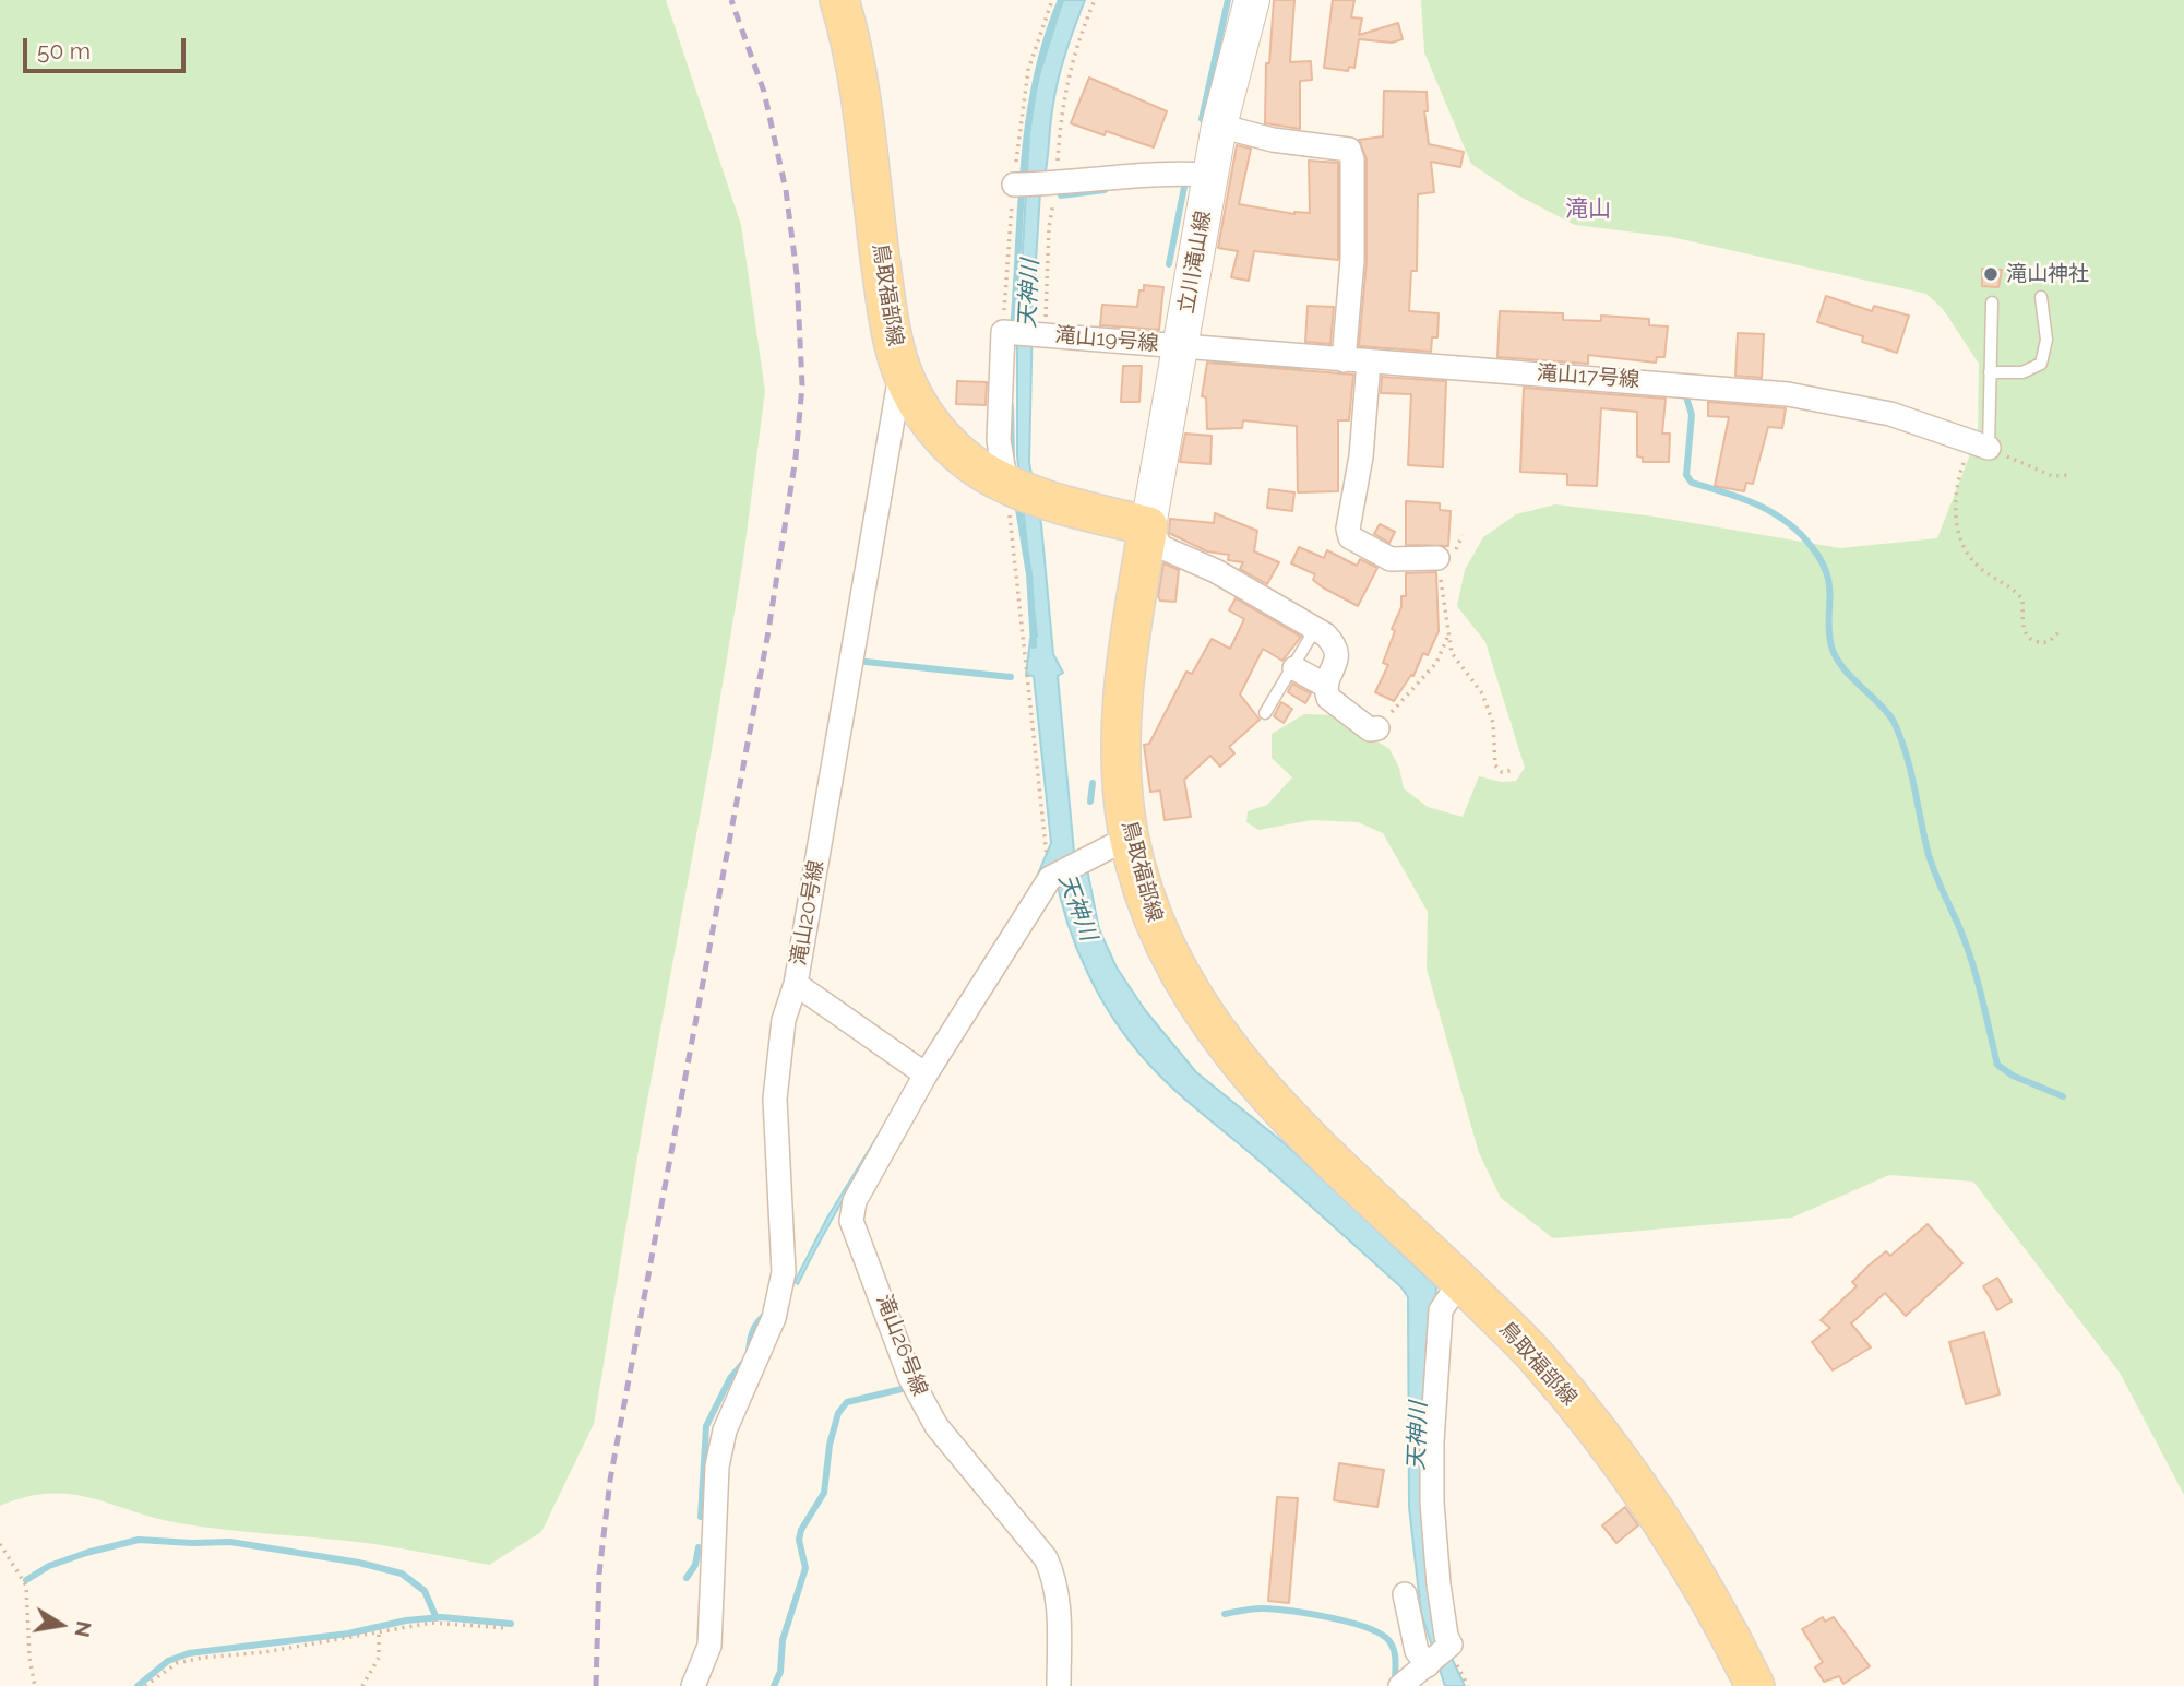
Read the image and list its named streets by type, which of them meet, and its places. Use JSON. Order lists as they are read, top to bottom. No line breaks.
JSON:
{"streets":{"main road":["鳥取福部線"],"street":["立川滝山線","滝山19号線","滝山17号線","滝山20号線","滝山26号線"]},"crossings":[["立川滝山線","鳥取福部線"],["立川滝山線","滝山19号線"],["立川滝山線","滝山17号線"],["鳥取福部線","滝山19号線"],["鳥取福部線","滝山20号線"],["滝山19号線","滝山17号線"],["滝山20号線","滝山26号線"]],"districts":["滝山"],"water":["天神川"],"places":["滝山神社"],"scale_bar":"50 m","north":"right"}
